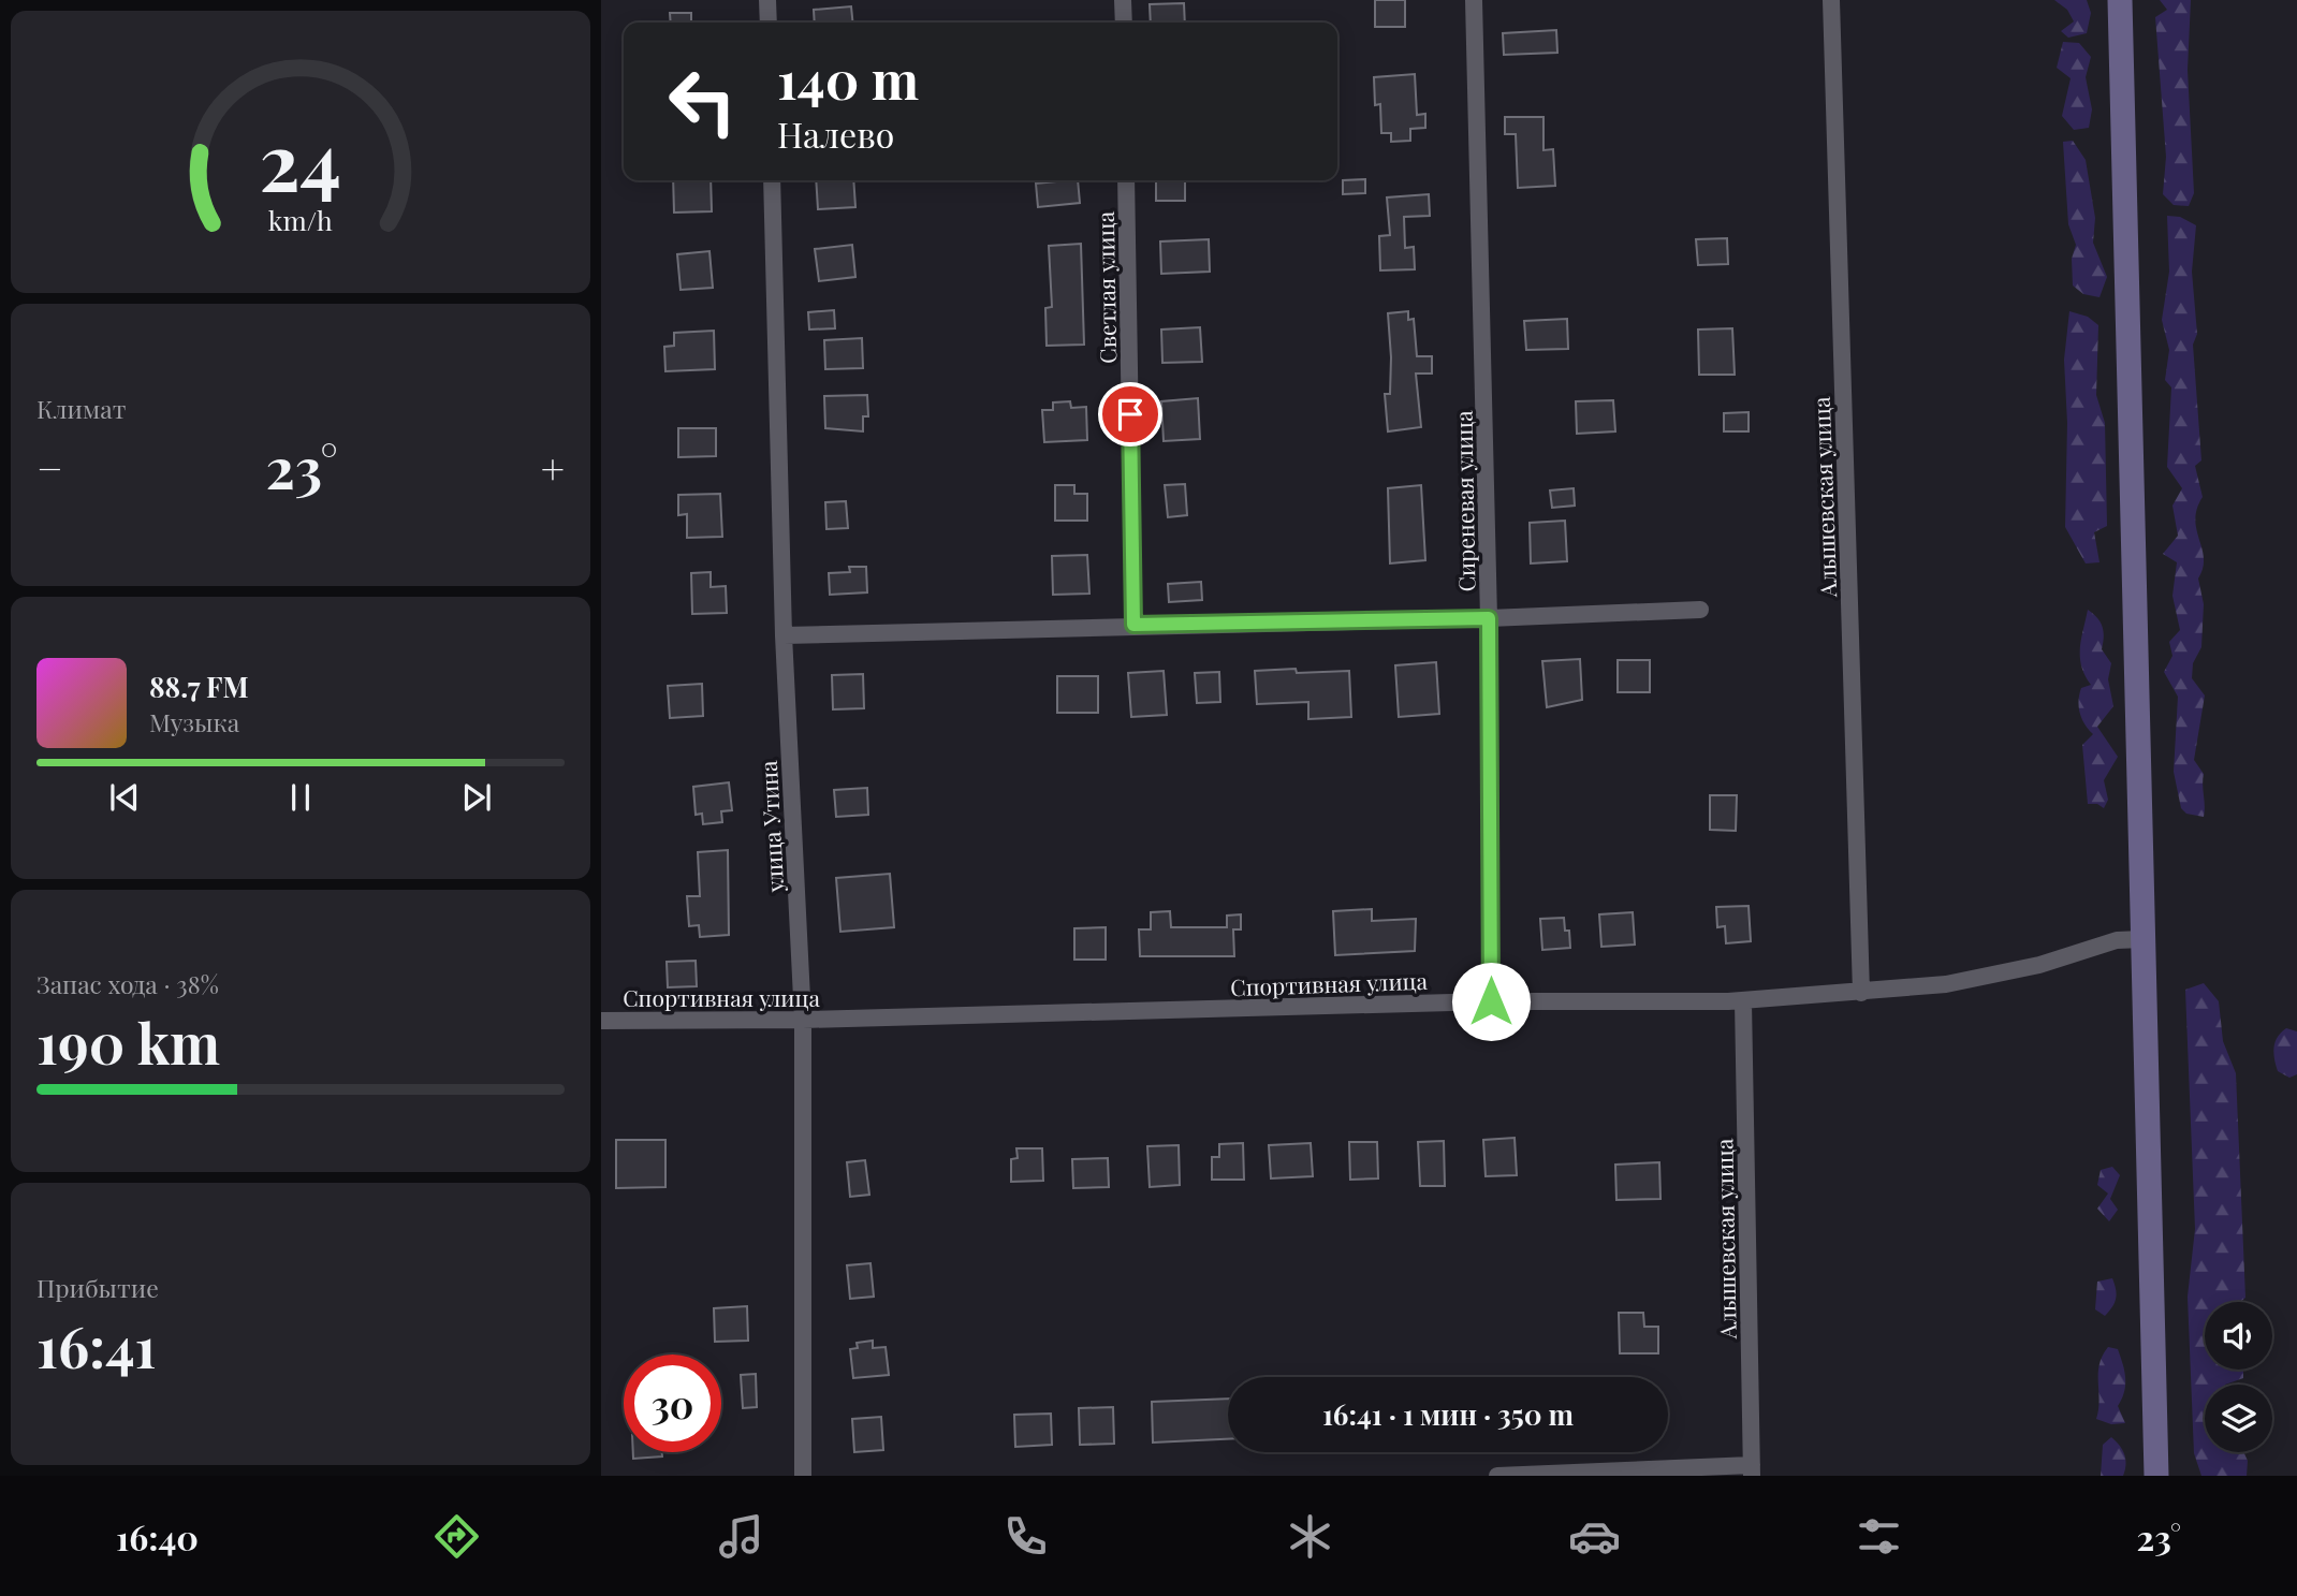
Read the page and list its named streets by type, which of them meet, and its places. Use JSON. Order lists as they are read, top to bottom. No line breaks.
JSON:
{"streets":{"street":["Светлая улица","Алышевская улица","Сиреневая улица","улица Утина","Спортивная улица"]},"crossings":[["Алышевская улица","Спортивная улица"],["Сиреневая улица","Спортивная улица"],["улица Утина","Спортивная улица"]],"page":{"turn":["140 m","Налево"],"tile":["Климат",["Запас хода · 38%","190 km"],["Прибытие","16:41"]],"heat":["−","23°","+"],"song":["88.7 FM","Музыка"],"limit":"30","trip":"16:41 · 1 мин · 350 m","tabs":["16:40","23°"],"gauge":["24","km/h"]}}
